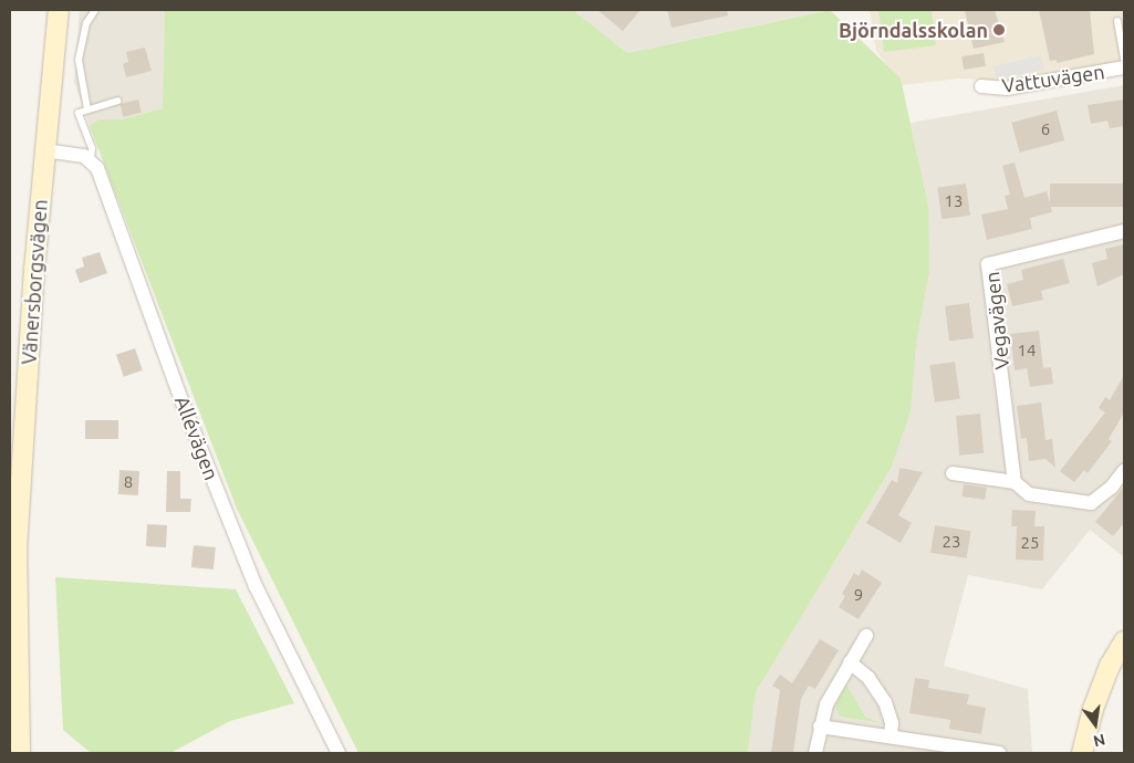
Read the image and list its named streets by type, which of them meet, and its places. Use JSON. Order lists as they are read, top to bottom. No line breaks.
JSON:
{"streets":{"main road":["Vänersborgsvägen"],"street":["Vattuvägen","Vegavägen","Allévägen"]},"places":["Björndalsskolan"],"house_numbers":["6","13","14","8","23","25","9"],"north":"bottom"}
